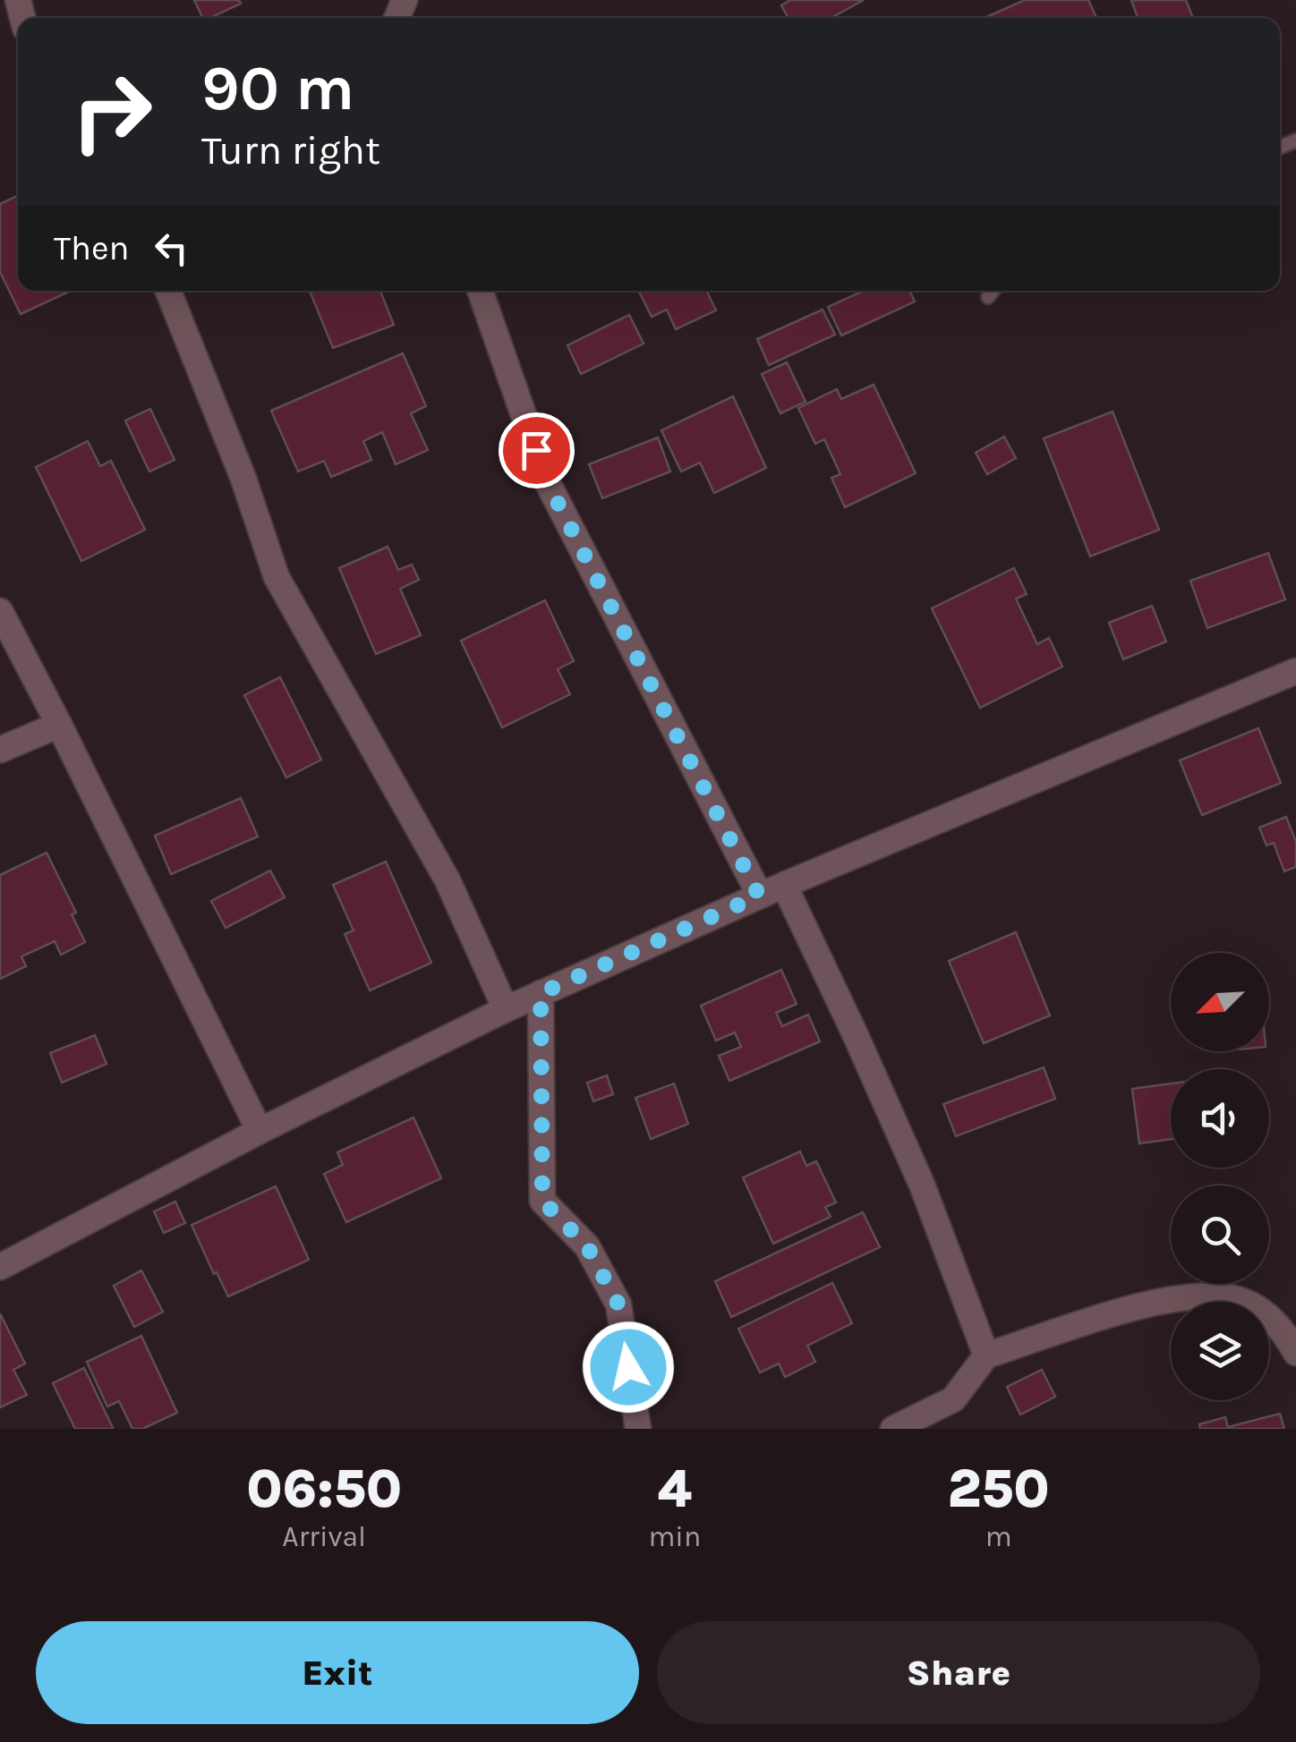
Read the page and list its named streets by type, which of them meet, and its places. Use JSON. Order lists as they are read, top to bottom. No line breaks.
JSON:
{"north":"bottom left","page":{"turn":["90 m","Turn right"],"then":"Then","eta":["06:50","Arrival","4","min","250","m"],"buttons":["Exit","Share"]}}
